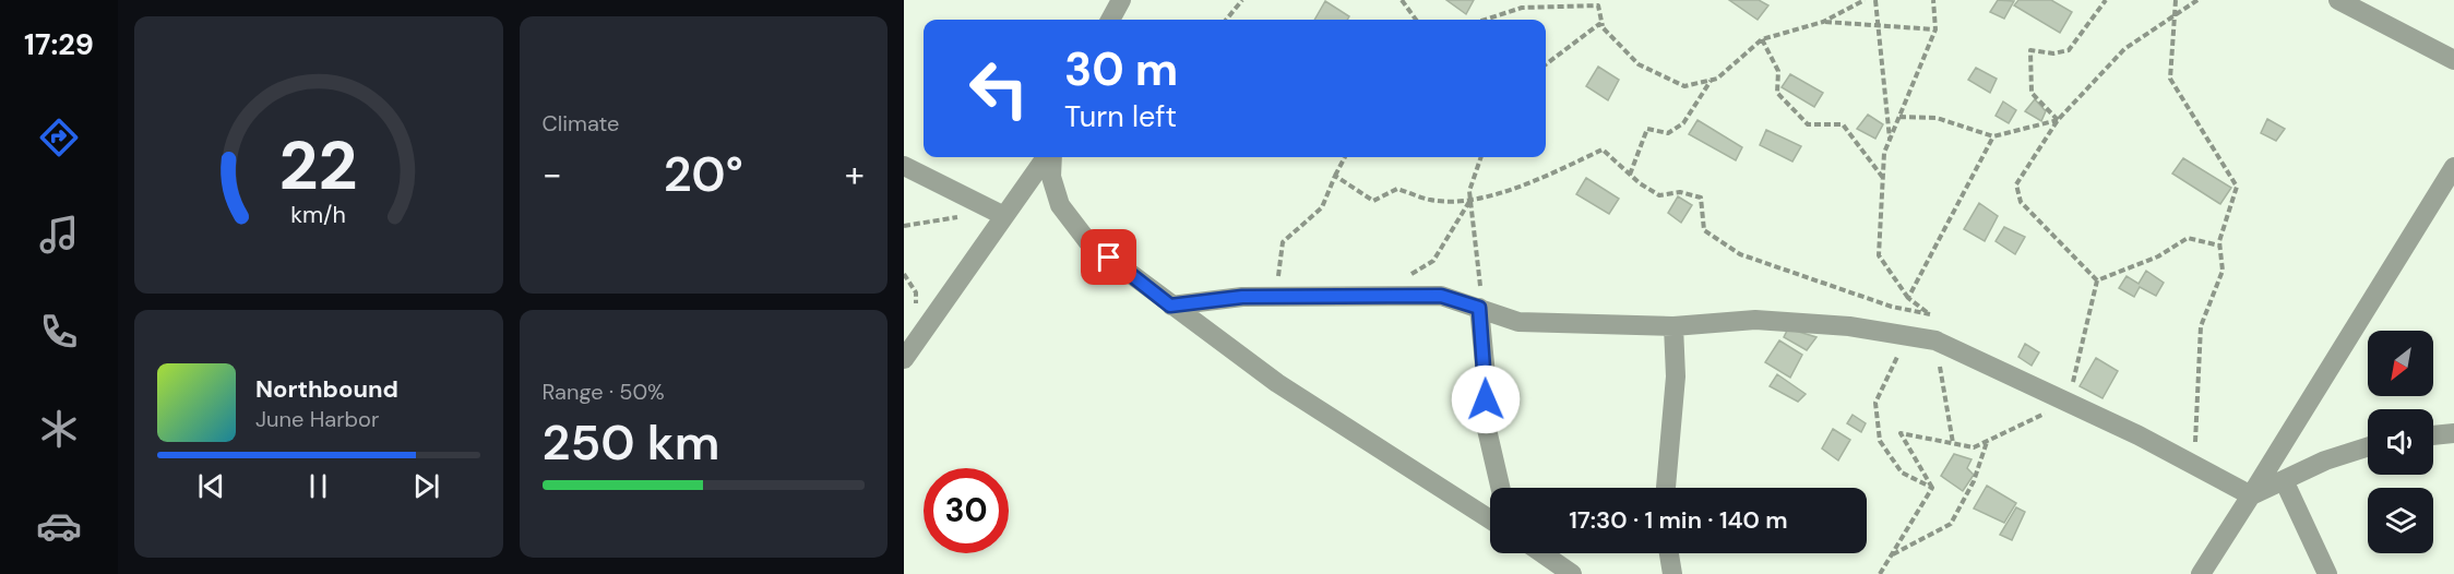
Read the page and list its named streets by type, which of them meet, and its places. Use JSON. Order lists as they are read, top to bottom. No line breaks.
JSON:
{"north":"bottom left","page":{"tabs":"17:29","tile":["Climate",["Range · 50%","250 km"]],"turn":["30 m","Turn left"],"heat":["−","20°","+"],"song":["Northbound","June Harbor"],"limit":"30","trip":"17:30 · 1 min · 140 m","gauge":["22","km/h"]}}
